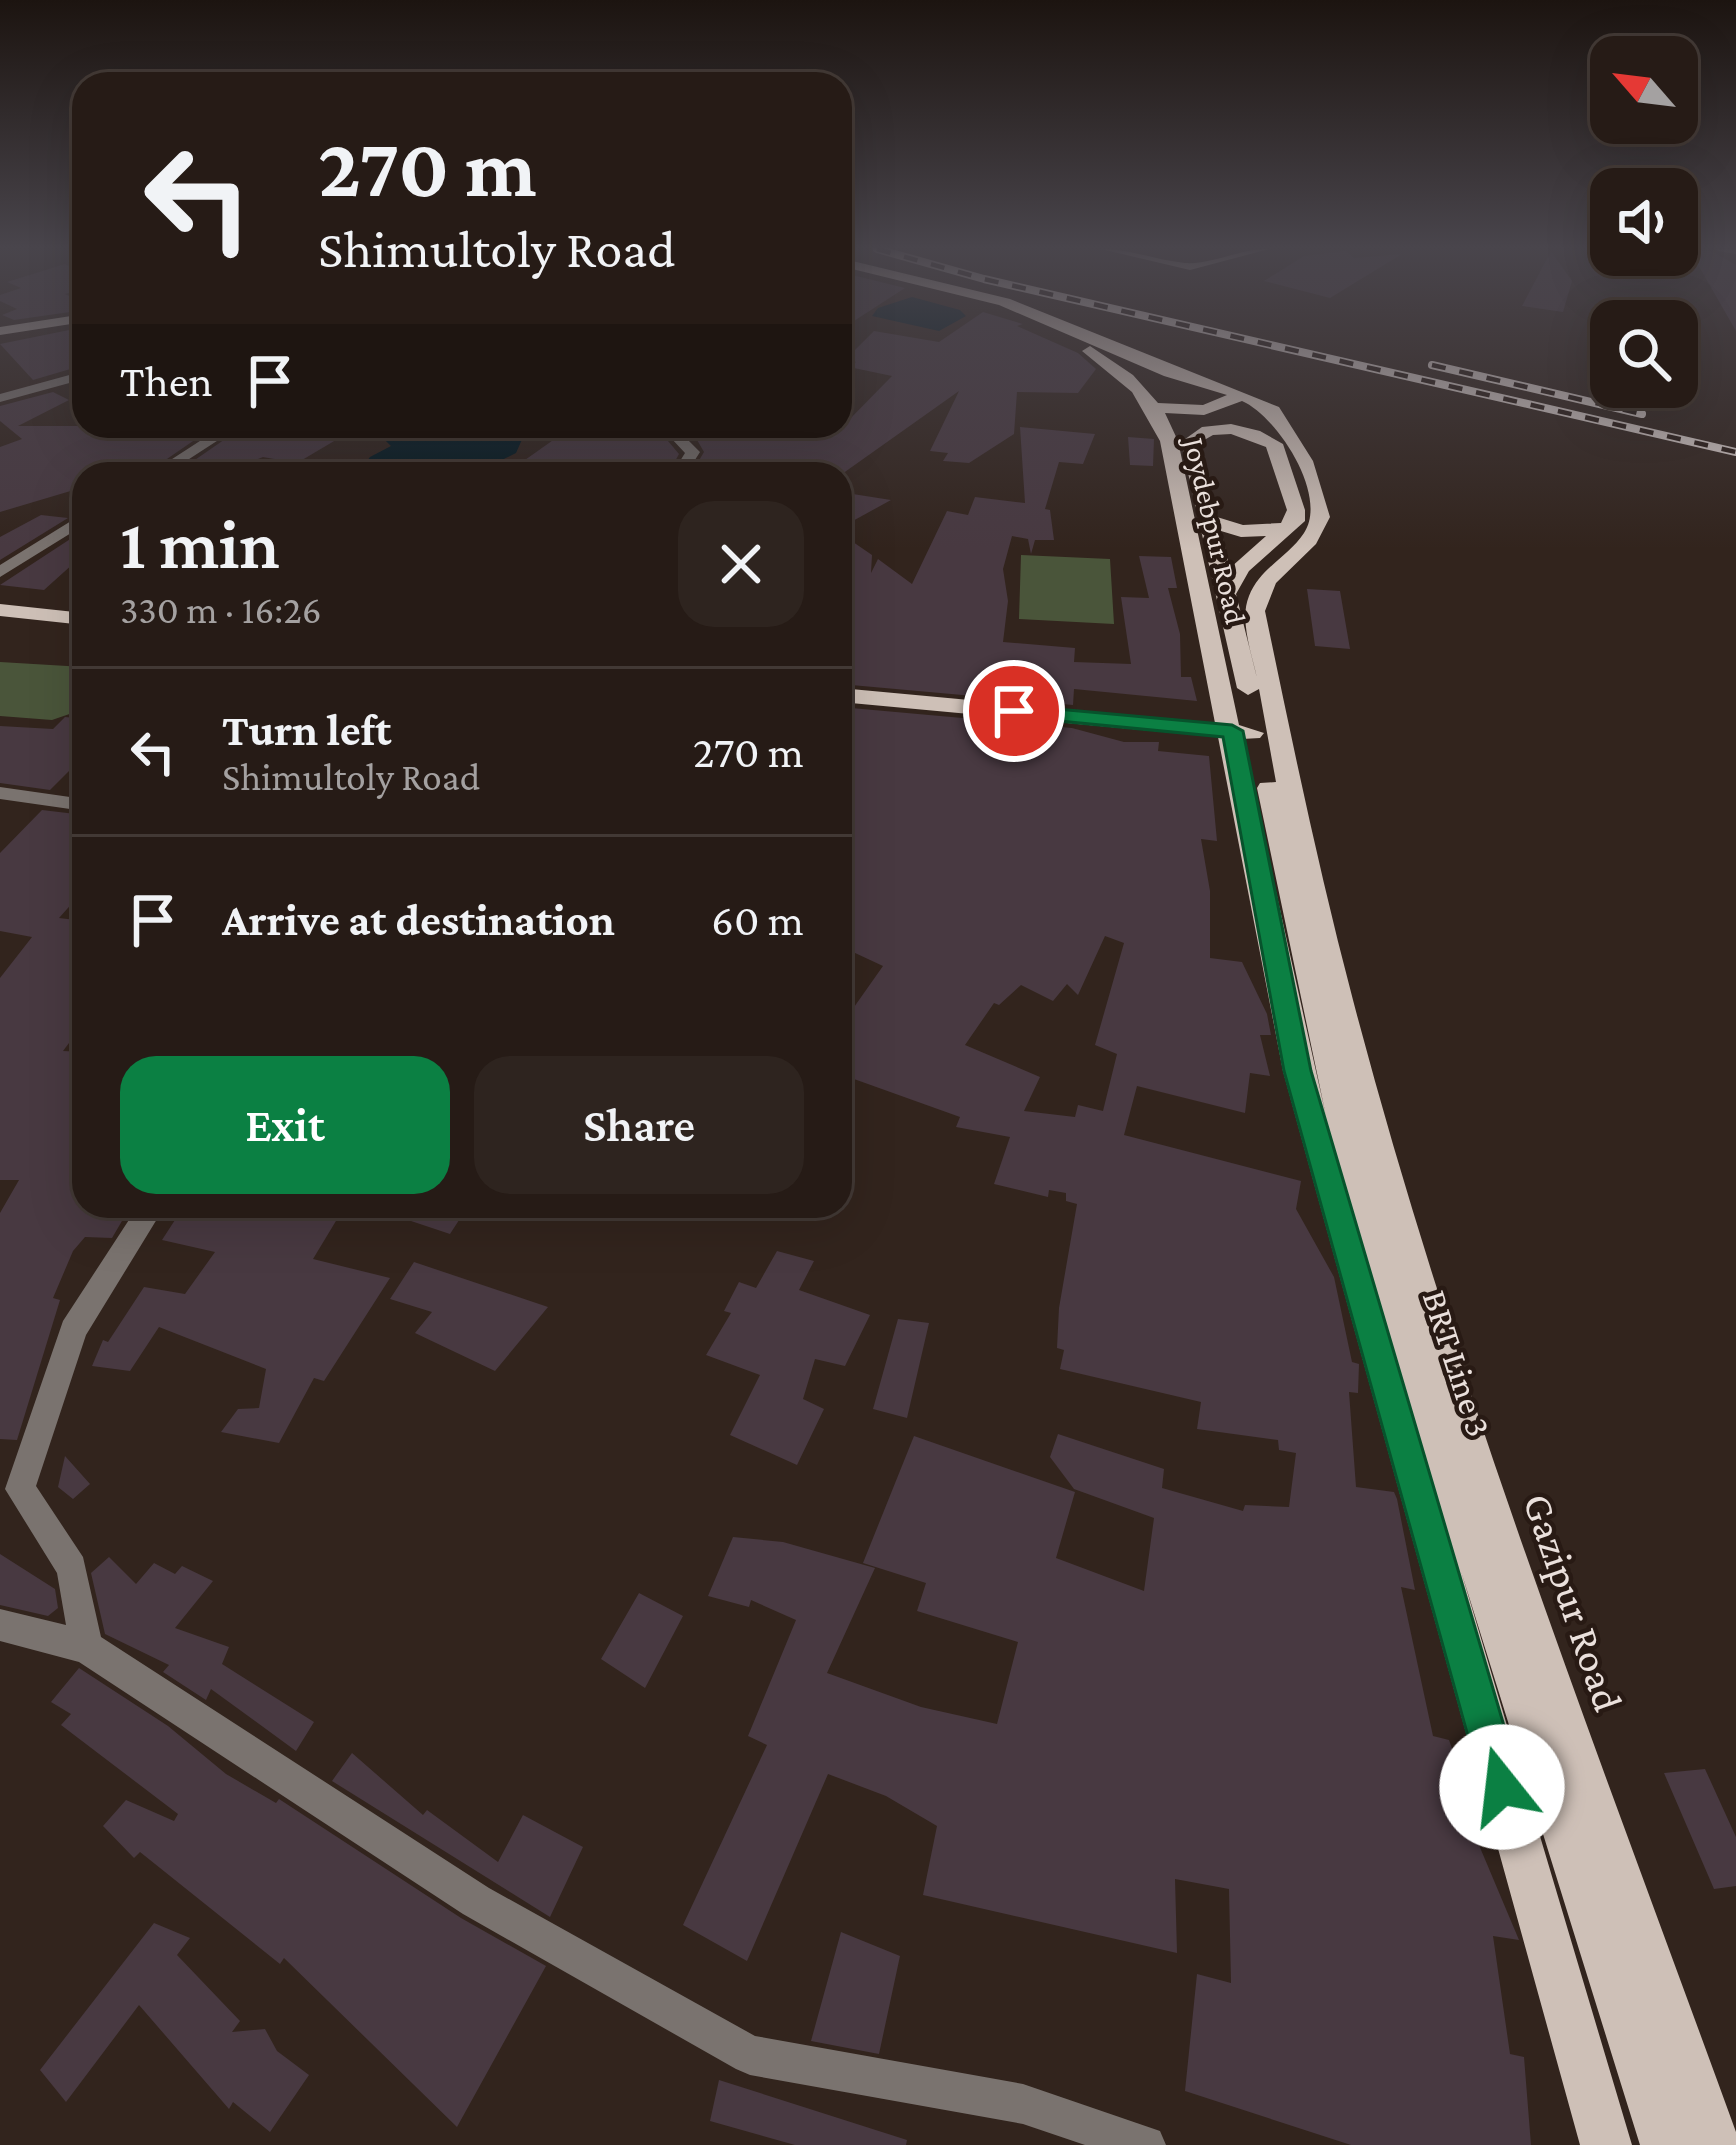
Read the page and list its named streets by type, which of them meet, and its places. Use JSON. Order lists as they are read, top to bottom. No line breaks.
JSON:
{"streets":{"main road":["Joydebpur Road","BRT Line 3","Gazipur Road"]},"crossings":[["Joydebpur Road","BRT Line 3"],["Joydebpur Road","Gazipur Road"],["BRT Line 3","Gazipur Road"]],"north":"top left","page":{"turn":["270 m","Shimultoly Road"],"then":"Then","heading":["1 min","330 m · 16:26"],"list":[{"name":"Turn left","note":"Shimultoly Road","value":"270 m"},{"name":"Arrive at destination","value":"60 m"}],"buttons":["Exit","Share"]}}
